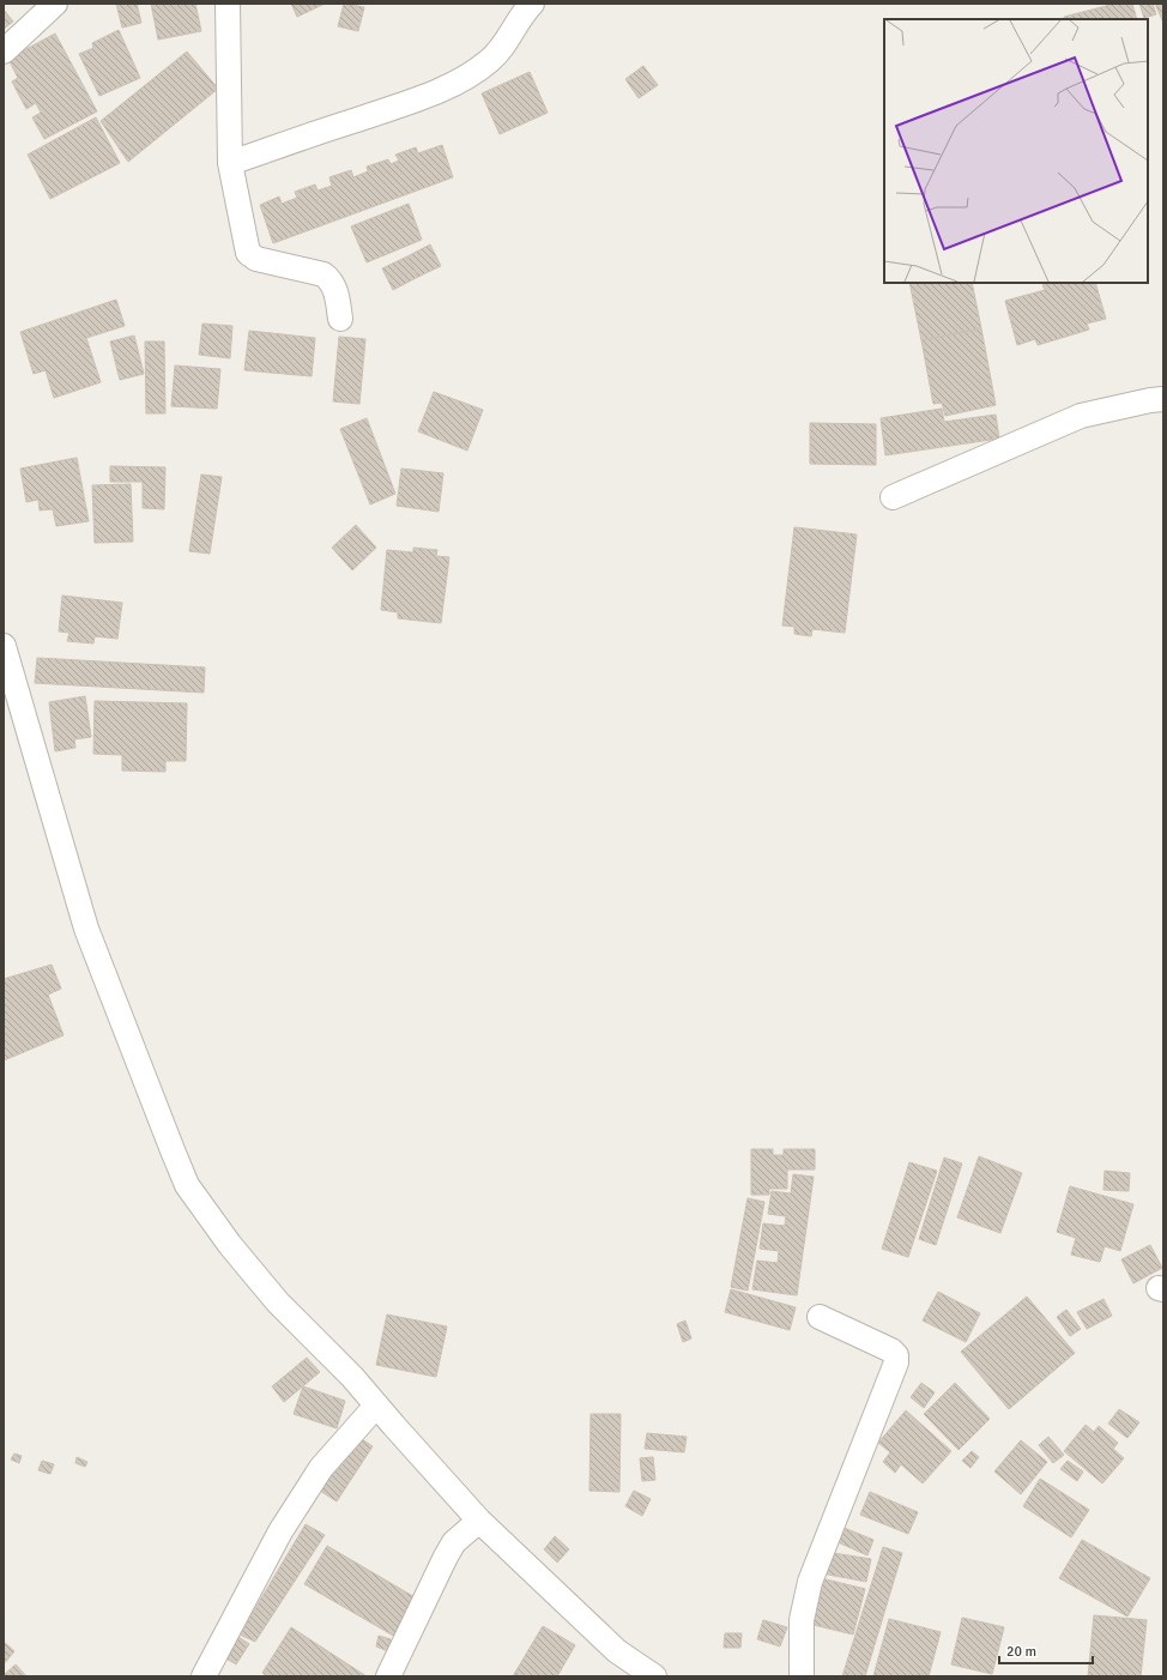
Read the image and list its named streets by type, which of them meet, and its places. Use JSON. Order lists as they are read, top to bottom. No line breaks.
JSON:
{"scale_bar":"20 m"}
